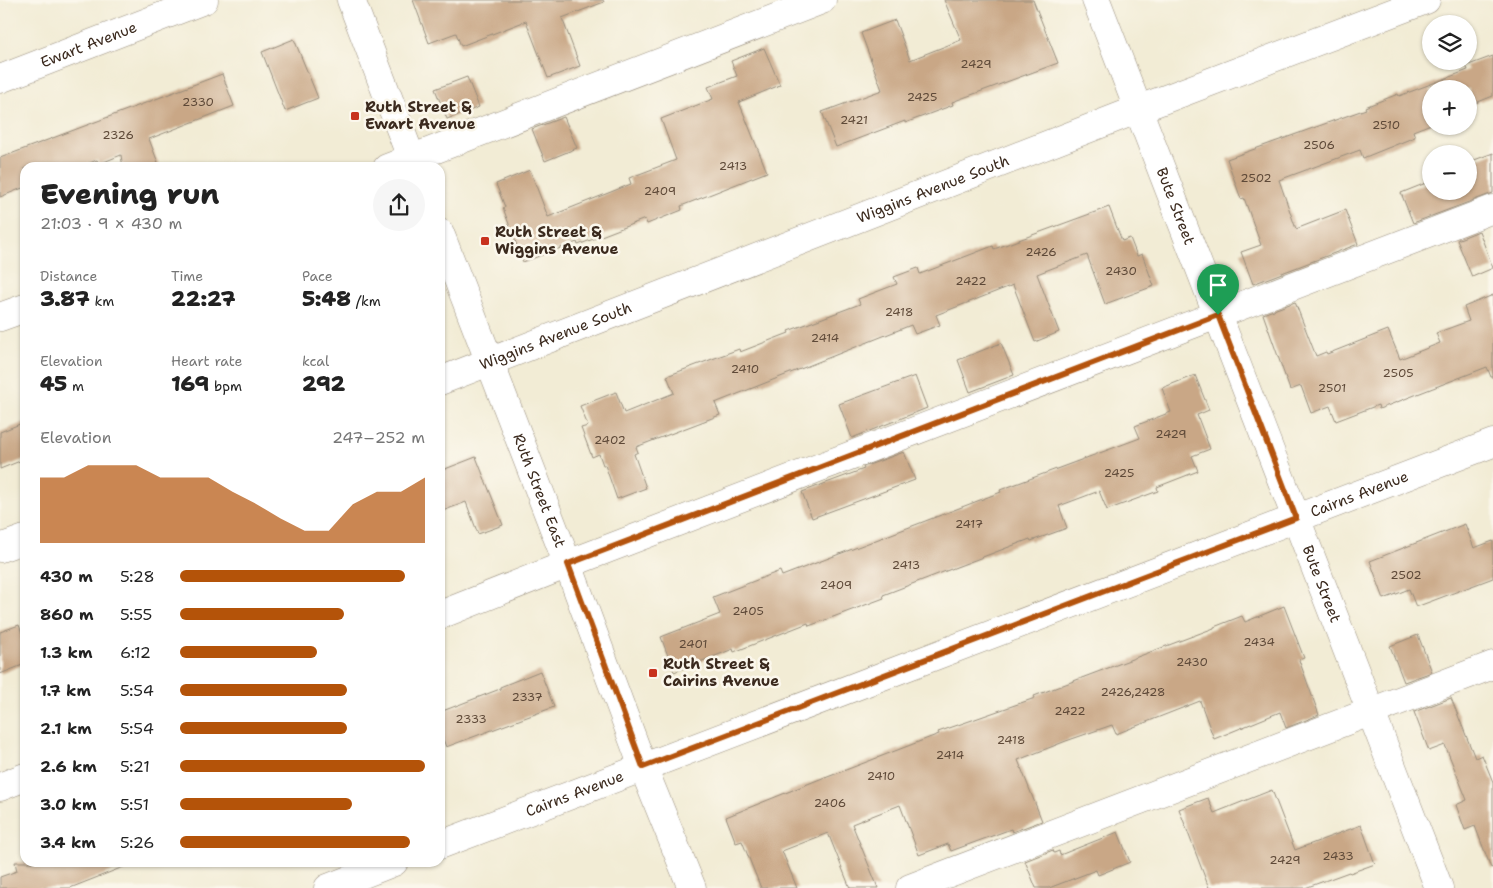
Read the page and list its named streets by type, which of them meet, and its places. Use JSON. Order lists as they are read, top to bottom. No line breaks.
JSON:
{"streets":{"street":["Ewart Avenue","Wiggins Avenue South","Bute Street","Ruth Street East","Cairns Avenue"]},"crossings":[["Wiggins Avenue South","Bute Street"],["Wiggins Avenue South","Ruth Street East"],["Bute Street","Cairns Avenue"],["Ruth Street East","Cairns Avenue"]],"places":{"transit":["Ruth Street & Ewart Avenue","Ruth Street & Wiggins Avenue","Ruth Street & Cairins Avenue"]},"house_numbers":["2429","2425","2330","2421","2510","2326","2506","2413","2502","2409","2426","2430","2422","2418","2414","2410","2505","2501","2429","2402","2425","2417","2413","2502","2409","2405","2434","2401","2430","2426,2428","2337","2422","2333","2418","2414","2410","2406","2433","2429"],"page":{"map_buttons":["+","−"],"heading":["Evening run","21:03 · 9 × 430 m"],"stats":[["Distance","3.87 km"],["Time","22:27"],["Pace","5:48 /km"],["Elevation","45 m"],["Heart rate","169 bpm"],["kcal","292"]],"chart":["Elevation","247–252 m"],"list":[{"name":"430 m","note":"5:28"},{"name":"860 m","note":"5:55"},{"name":"1.3 km","note":"6:12"},{"name":"1.7 km","note":"5:54"},{"name":"2.1 km","note":"5:54"},{"name":"2.6 km","note":"5:21"},{"name":"3.0 km","note":"5:51"},{"name":"3.4 km","note":"5:26"}]}}
